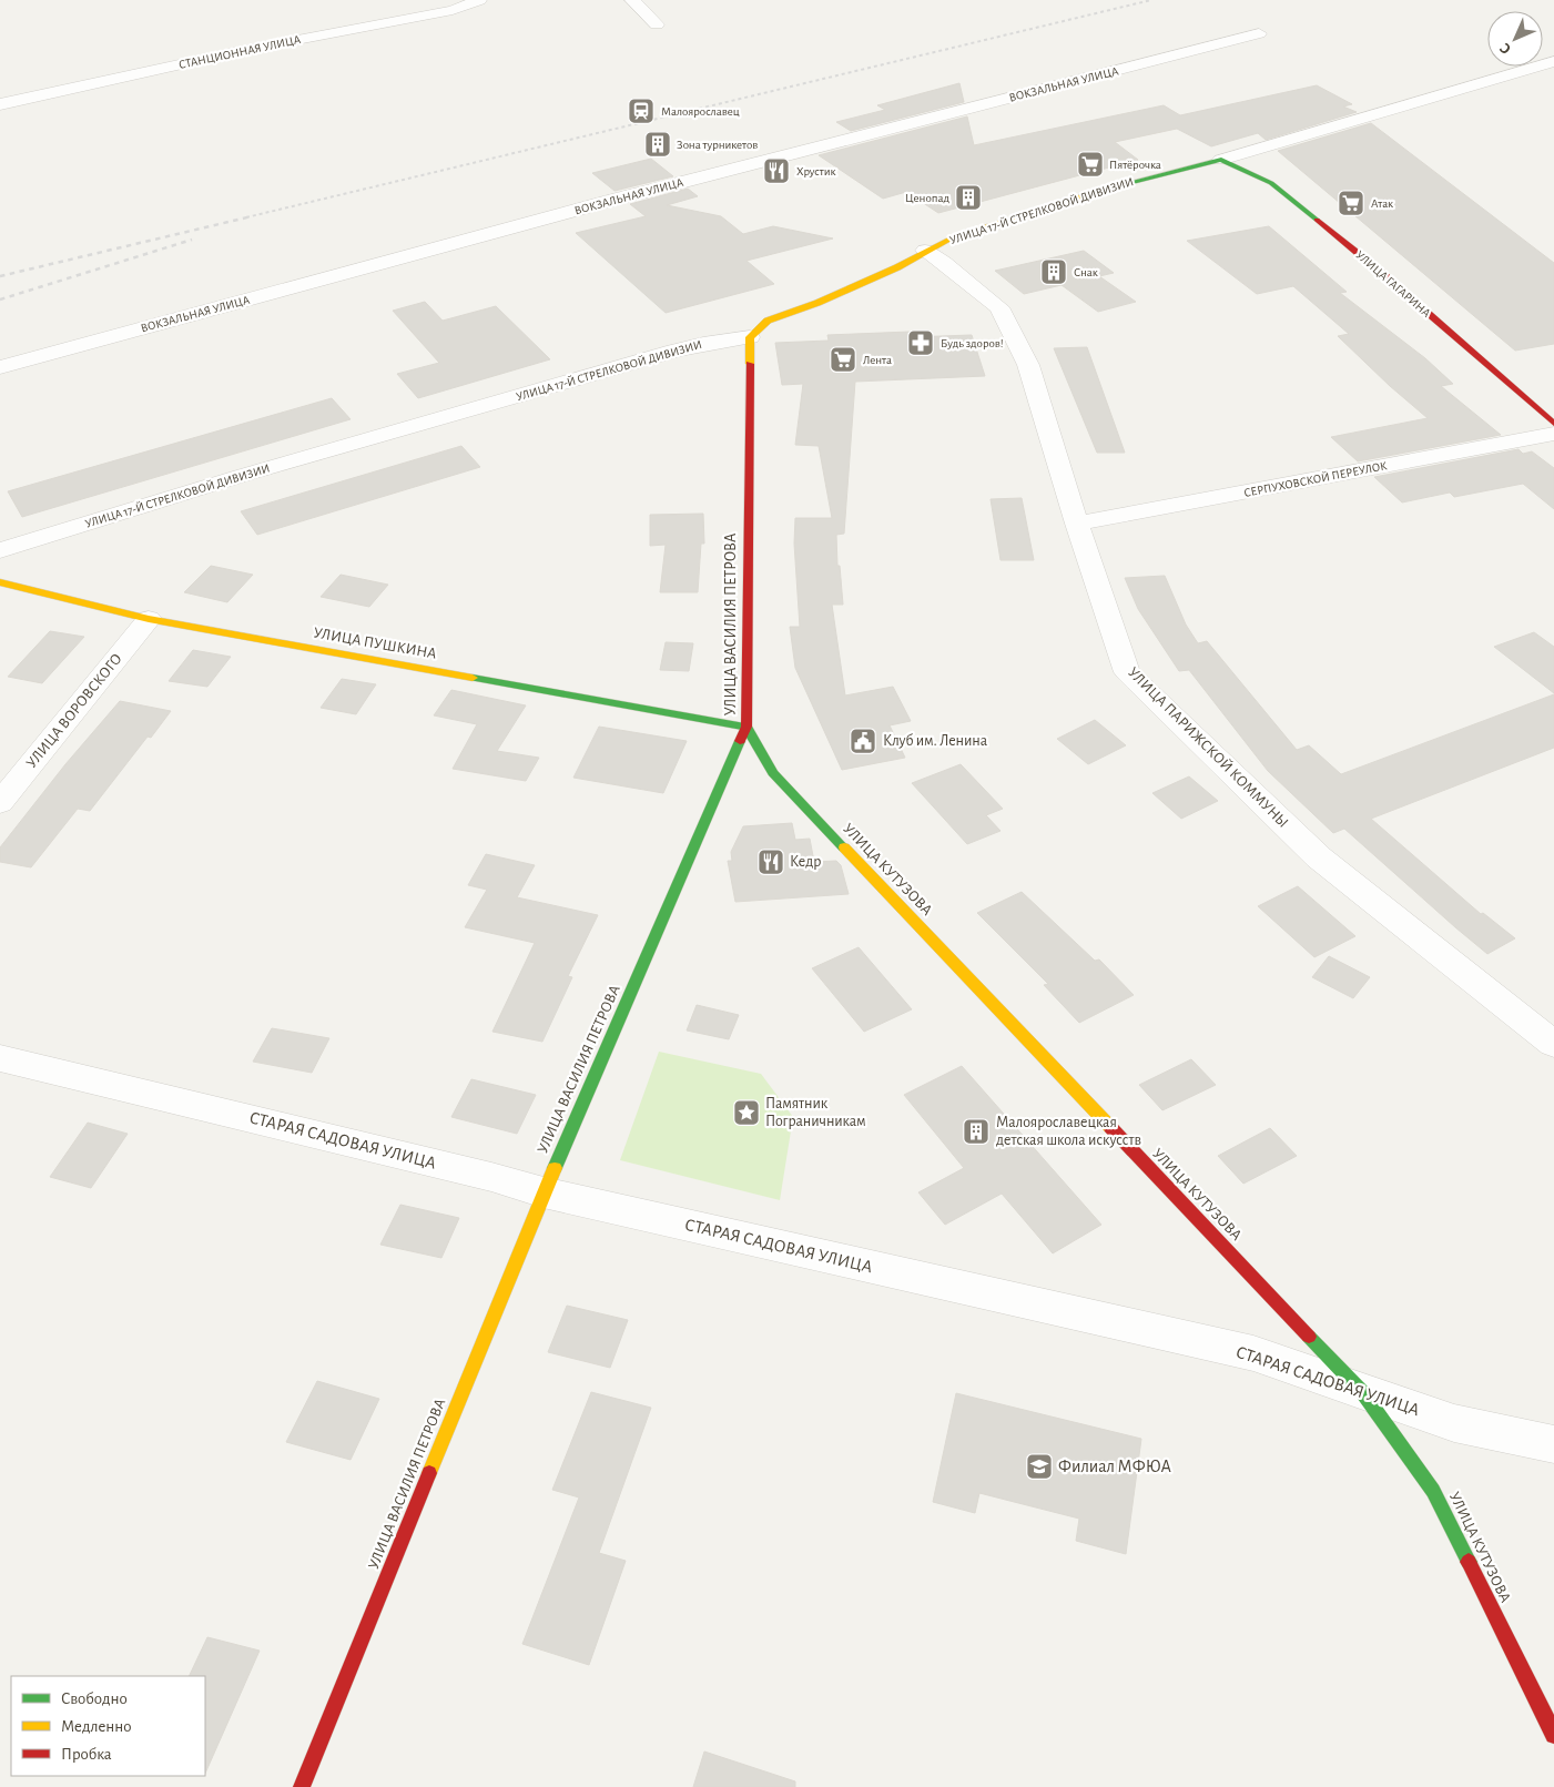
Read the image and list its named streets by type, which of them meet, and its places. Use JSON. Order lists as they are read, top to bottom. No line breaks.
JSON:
{"streets":{"main road":["УЛИЦА 17-Й СТРЕЛКОВОЙ ДИВИЗИИ","УЛИЦА ГАГАРИНА","УЛИЦА ВАСИЛИЯ ПЕТРОВА","УЛИЦА ПУШКИНА","УЛИЦА КУТУЗОВА"],"street":["СТАНЦИОННАЯ УЛИЦА","ВОКЗАЛЬНАЯ УЛИЦА","СЕРПУХОВСКОЙ ПЕРЕУЛОК","УЛИЦА ВОРОВСКОГО","УЛИЦА ПАРИЖСКОЙ КОММУНЫ","СТАРАЯ САДОВАЯ УЛИЦА"]},"crossings":[["УЛИЦА 17-Й СТРЕЛКОВОЙ ДИВИЗИИ","УЛИЦА ГАГАРИНА"],["УЛИЦА 17-Й СТРЕЛКОВОЙ ДИВИЗИИ","УЛИЦА ВАСИЛИЯ ПЕТРОВА"],["УЛИЦА 17-Й СТРЕЛКОВОЙ ДИВИЗИИ","УЛИЦА ПАРИЖСКОЙ КОММУНЫ"],["СЕРПУХОВСКОЙ ПЕРЕУЛОК","УЛИЦА ПАРИЖСКОЙ КОММУНЫ"],["УЛИЦА ВАСИЛИЯ ПЕТРОВА","УЛИЦА ПУШКИНА"],["УЛИЦА ВАСИЛИЯ ПЕТРОВА","УЛИЦА КУТУЗОВА"],["УЛИЦА ВАСИЛИЯ ПЕТРОВА","СТАРАЯ САДОВАЯ УЛИЦА"],["УЛИЦА ПУШКИНА","УЛИЦА ВОРОВСКОГО"],["УЛИЦА ПУШКИНА","УЛИЦА КУТУЗОВА"],["УЛИЦА КУТУЗОВА","СТАРАЯ САДОВАЯ УЛИЦА"]],"places":{"station":["Малоярославец"],"building":["Зона турникетов","Ценопад","Снак","Малоярославецкая детская школа искусств"],"supermarket":["Пятёрочка","Атак","Лента"],"restaurant":["Хрустик","Кедр"],"pharmacy":["Будь здоров!"],"public building":["Клуб им. Ленина"],"place":["Памятник Пограничникам"],"school or university":["Филиал МФЮА"]},"legend":["Свободно","Медленно","Пробка"],"north":"bottom left"}
